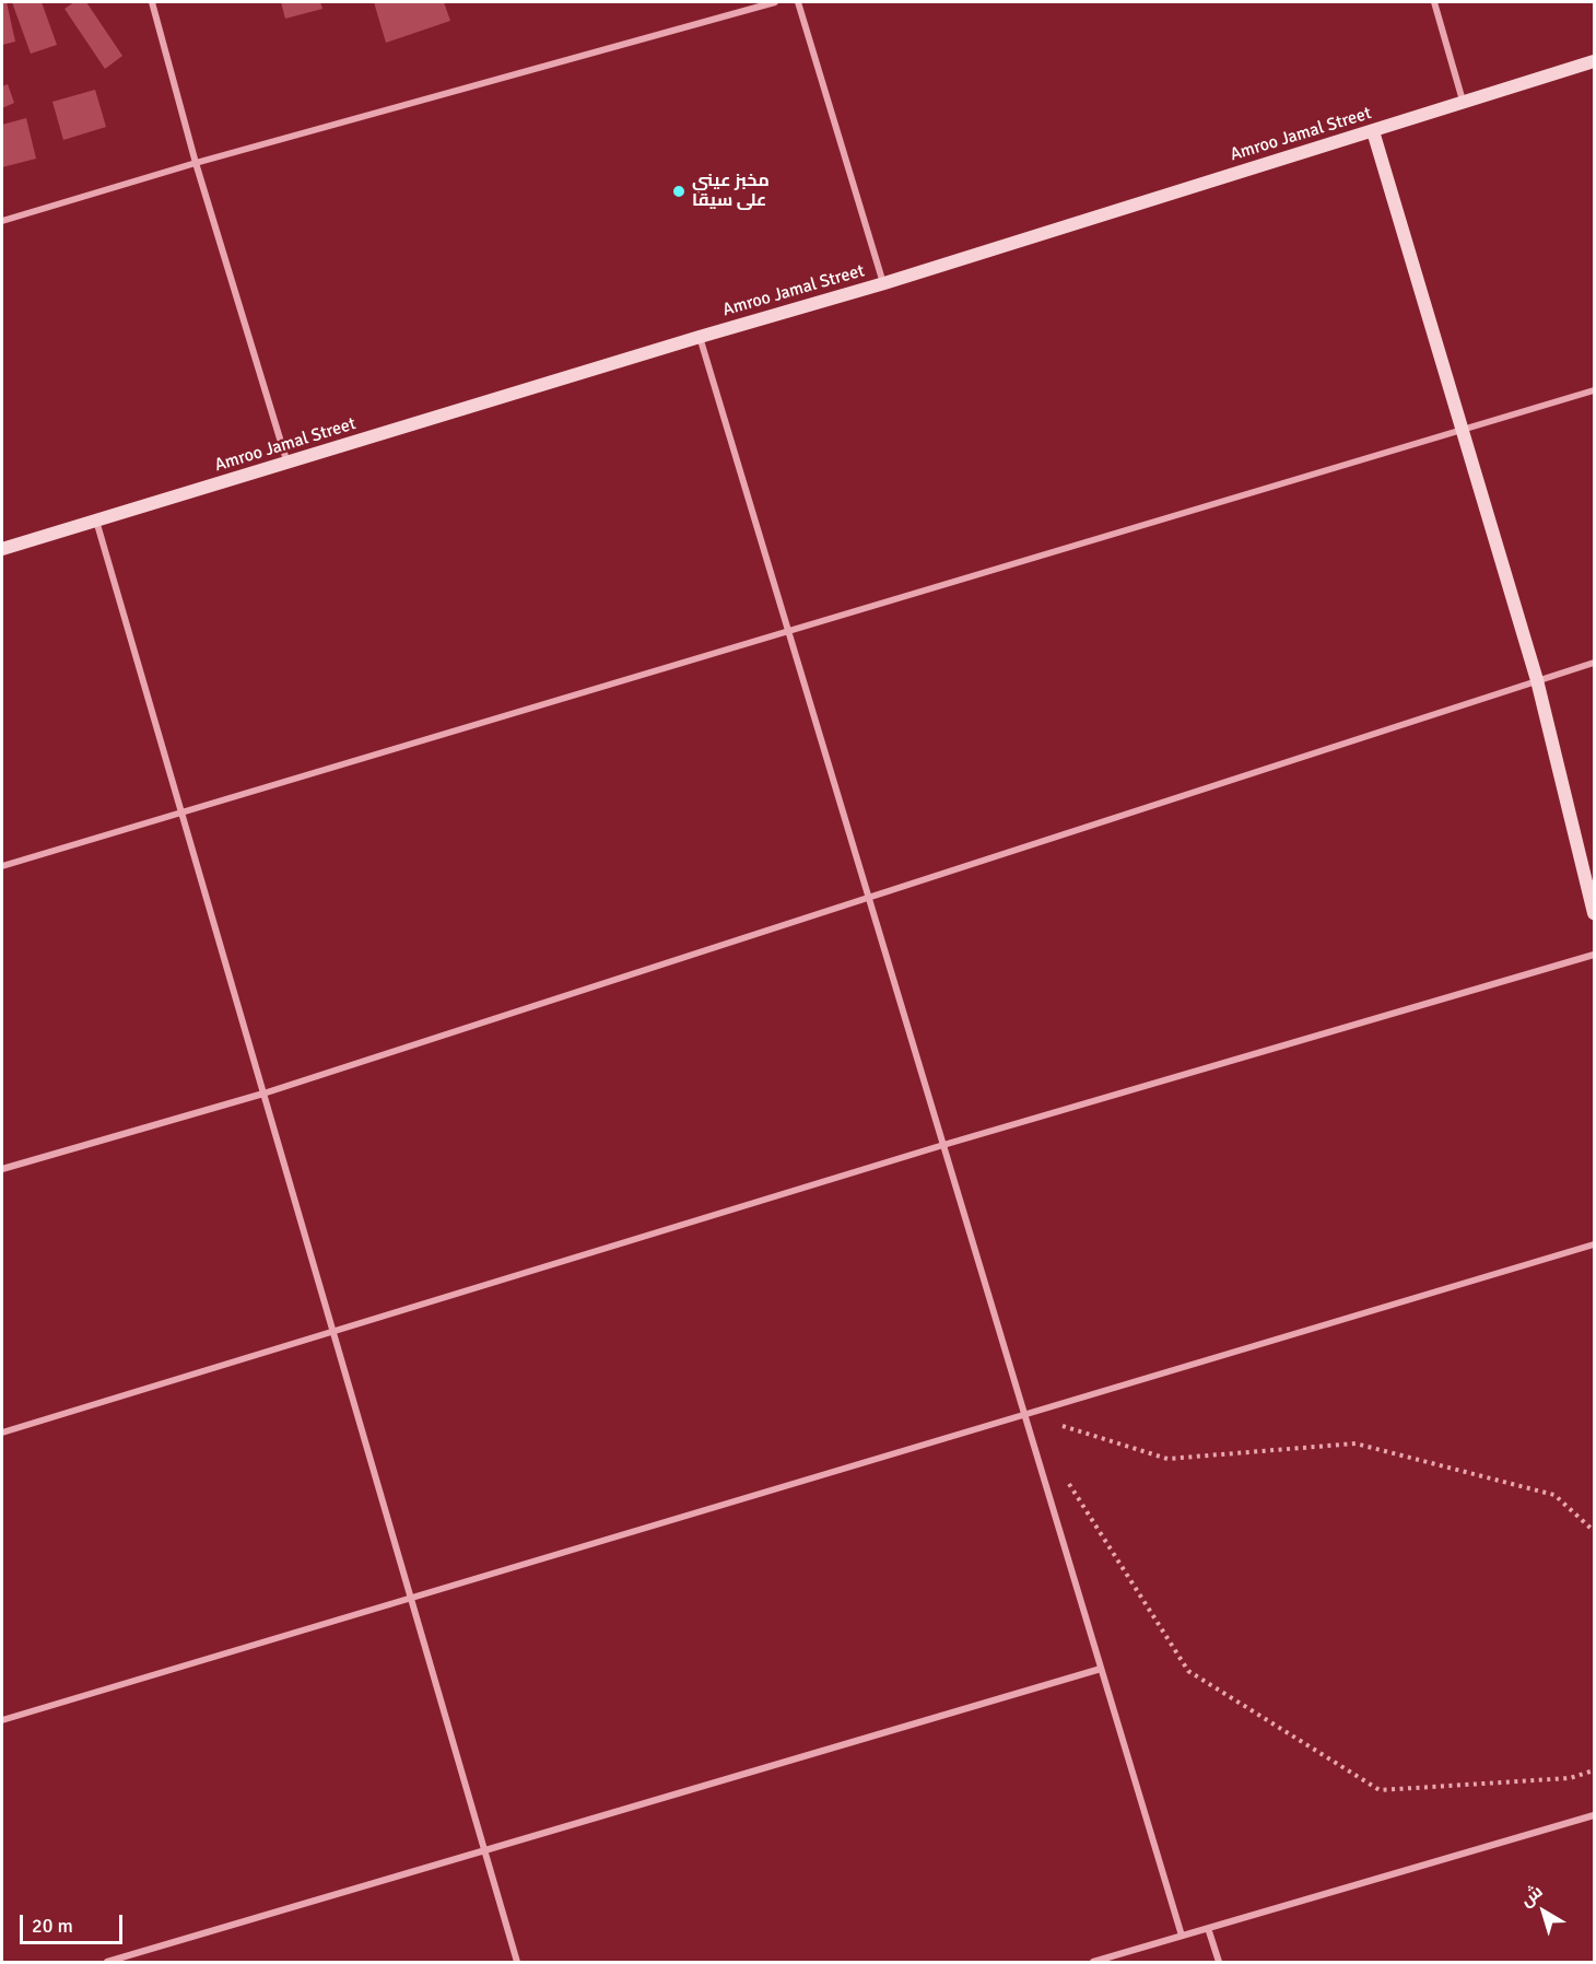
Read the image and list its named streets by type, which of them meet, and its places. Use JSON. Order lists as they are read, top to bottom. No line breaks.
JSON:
{"streets":{"street":["Amroo Jamal Street"]},"places":["مخبز عيني على سيقا"],"scale_bar":"20 m","north":"top left"}
